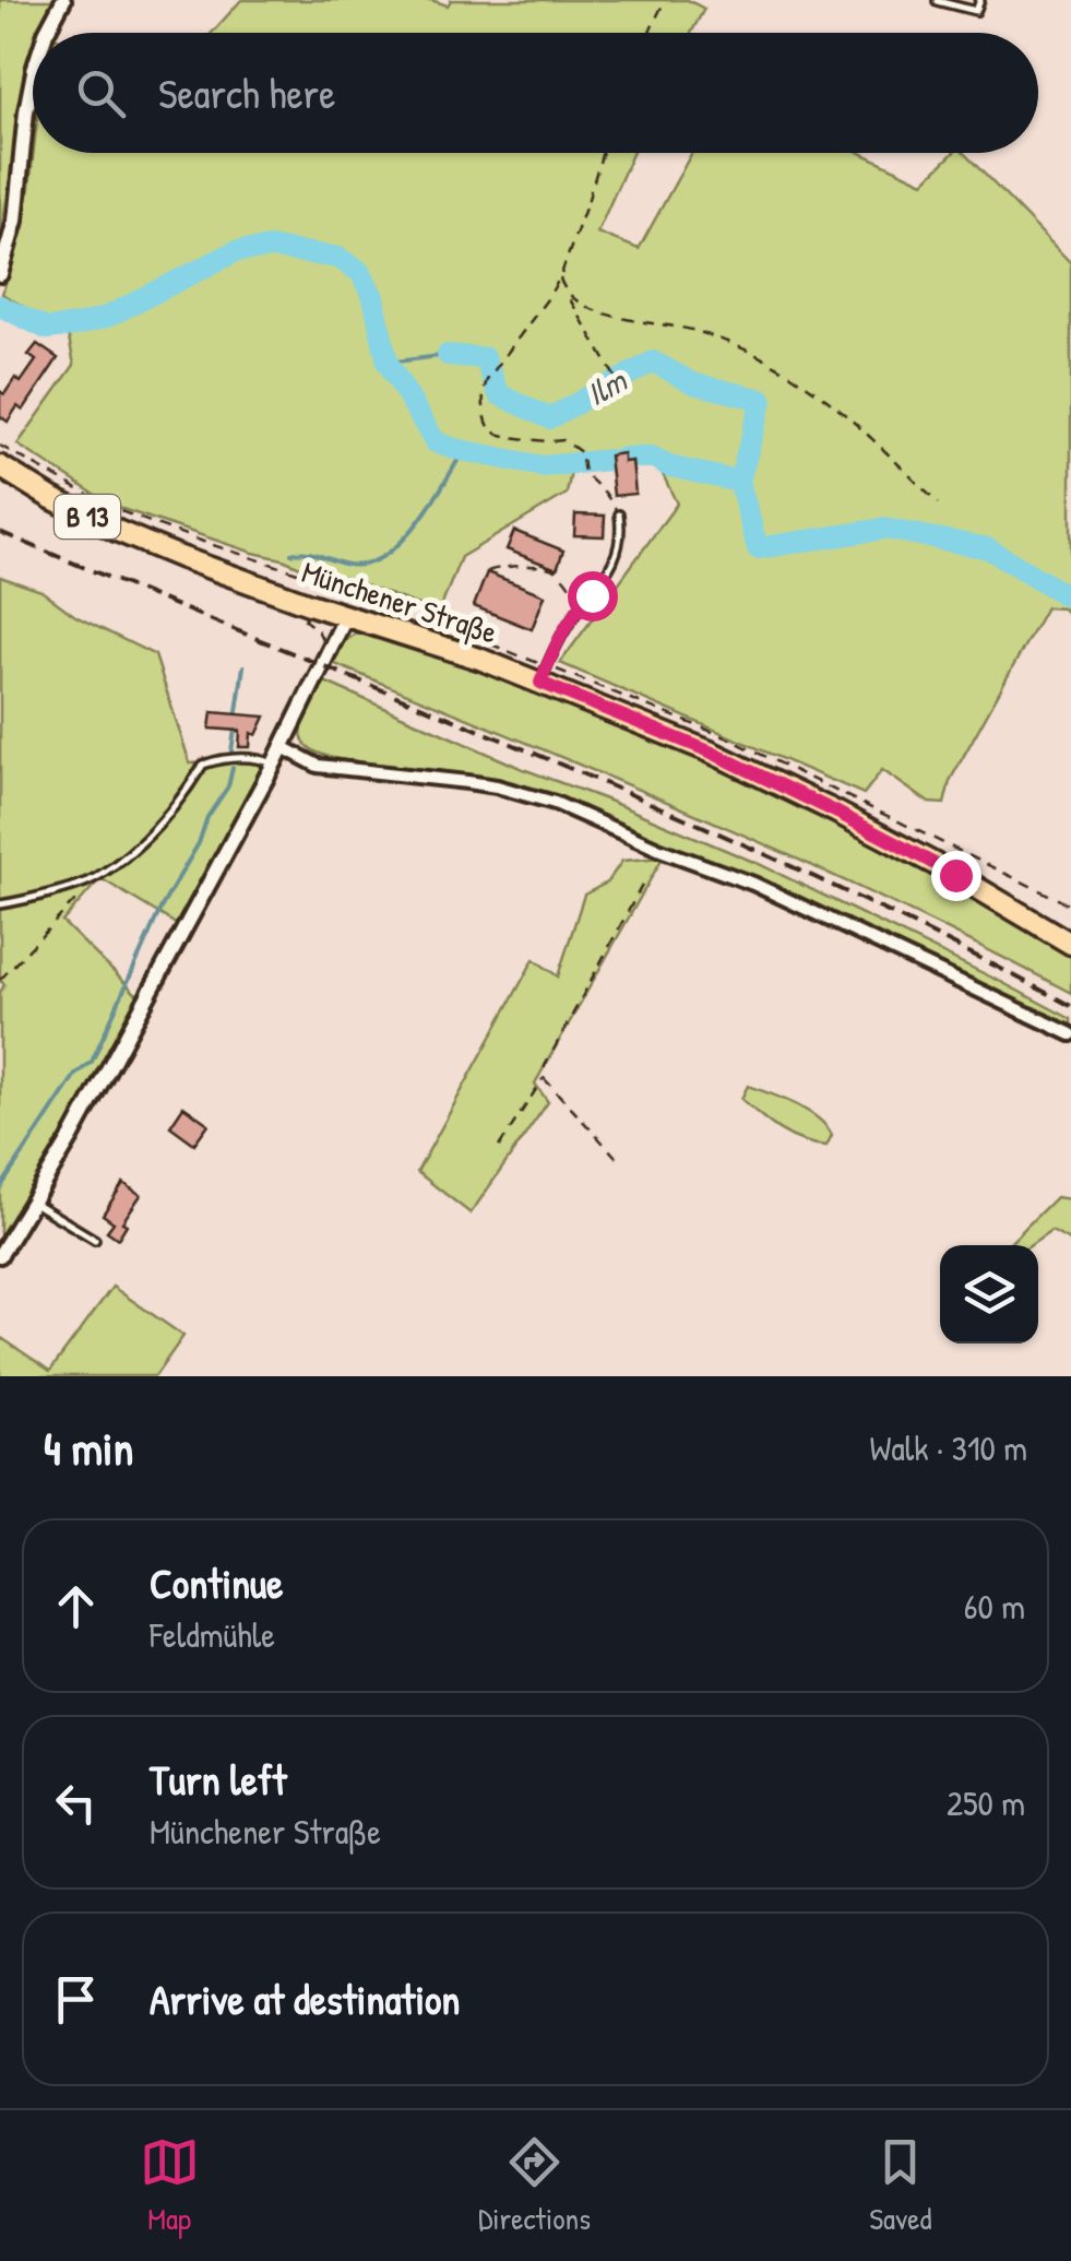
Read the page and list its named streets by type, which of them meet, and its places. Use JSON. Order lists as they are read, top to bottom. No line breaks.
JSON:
{"streets":{"main road":["B 13","Münchener Straße"]},"water":["Ilm"],"page":{"search":"Search here","heading":["4 min","Walk · 310 m"],"list":[["Continue","Feldmühle","60 m"],["Turn left","Münchener Straße","250 m"],"Arrive at destination"],"nav":["Map","Directions","Saved"]}}
